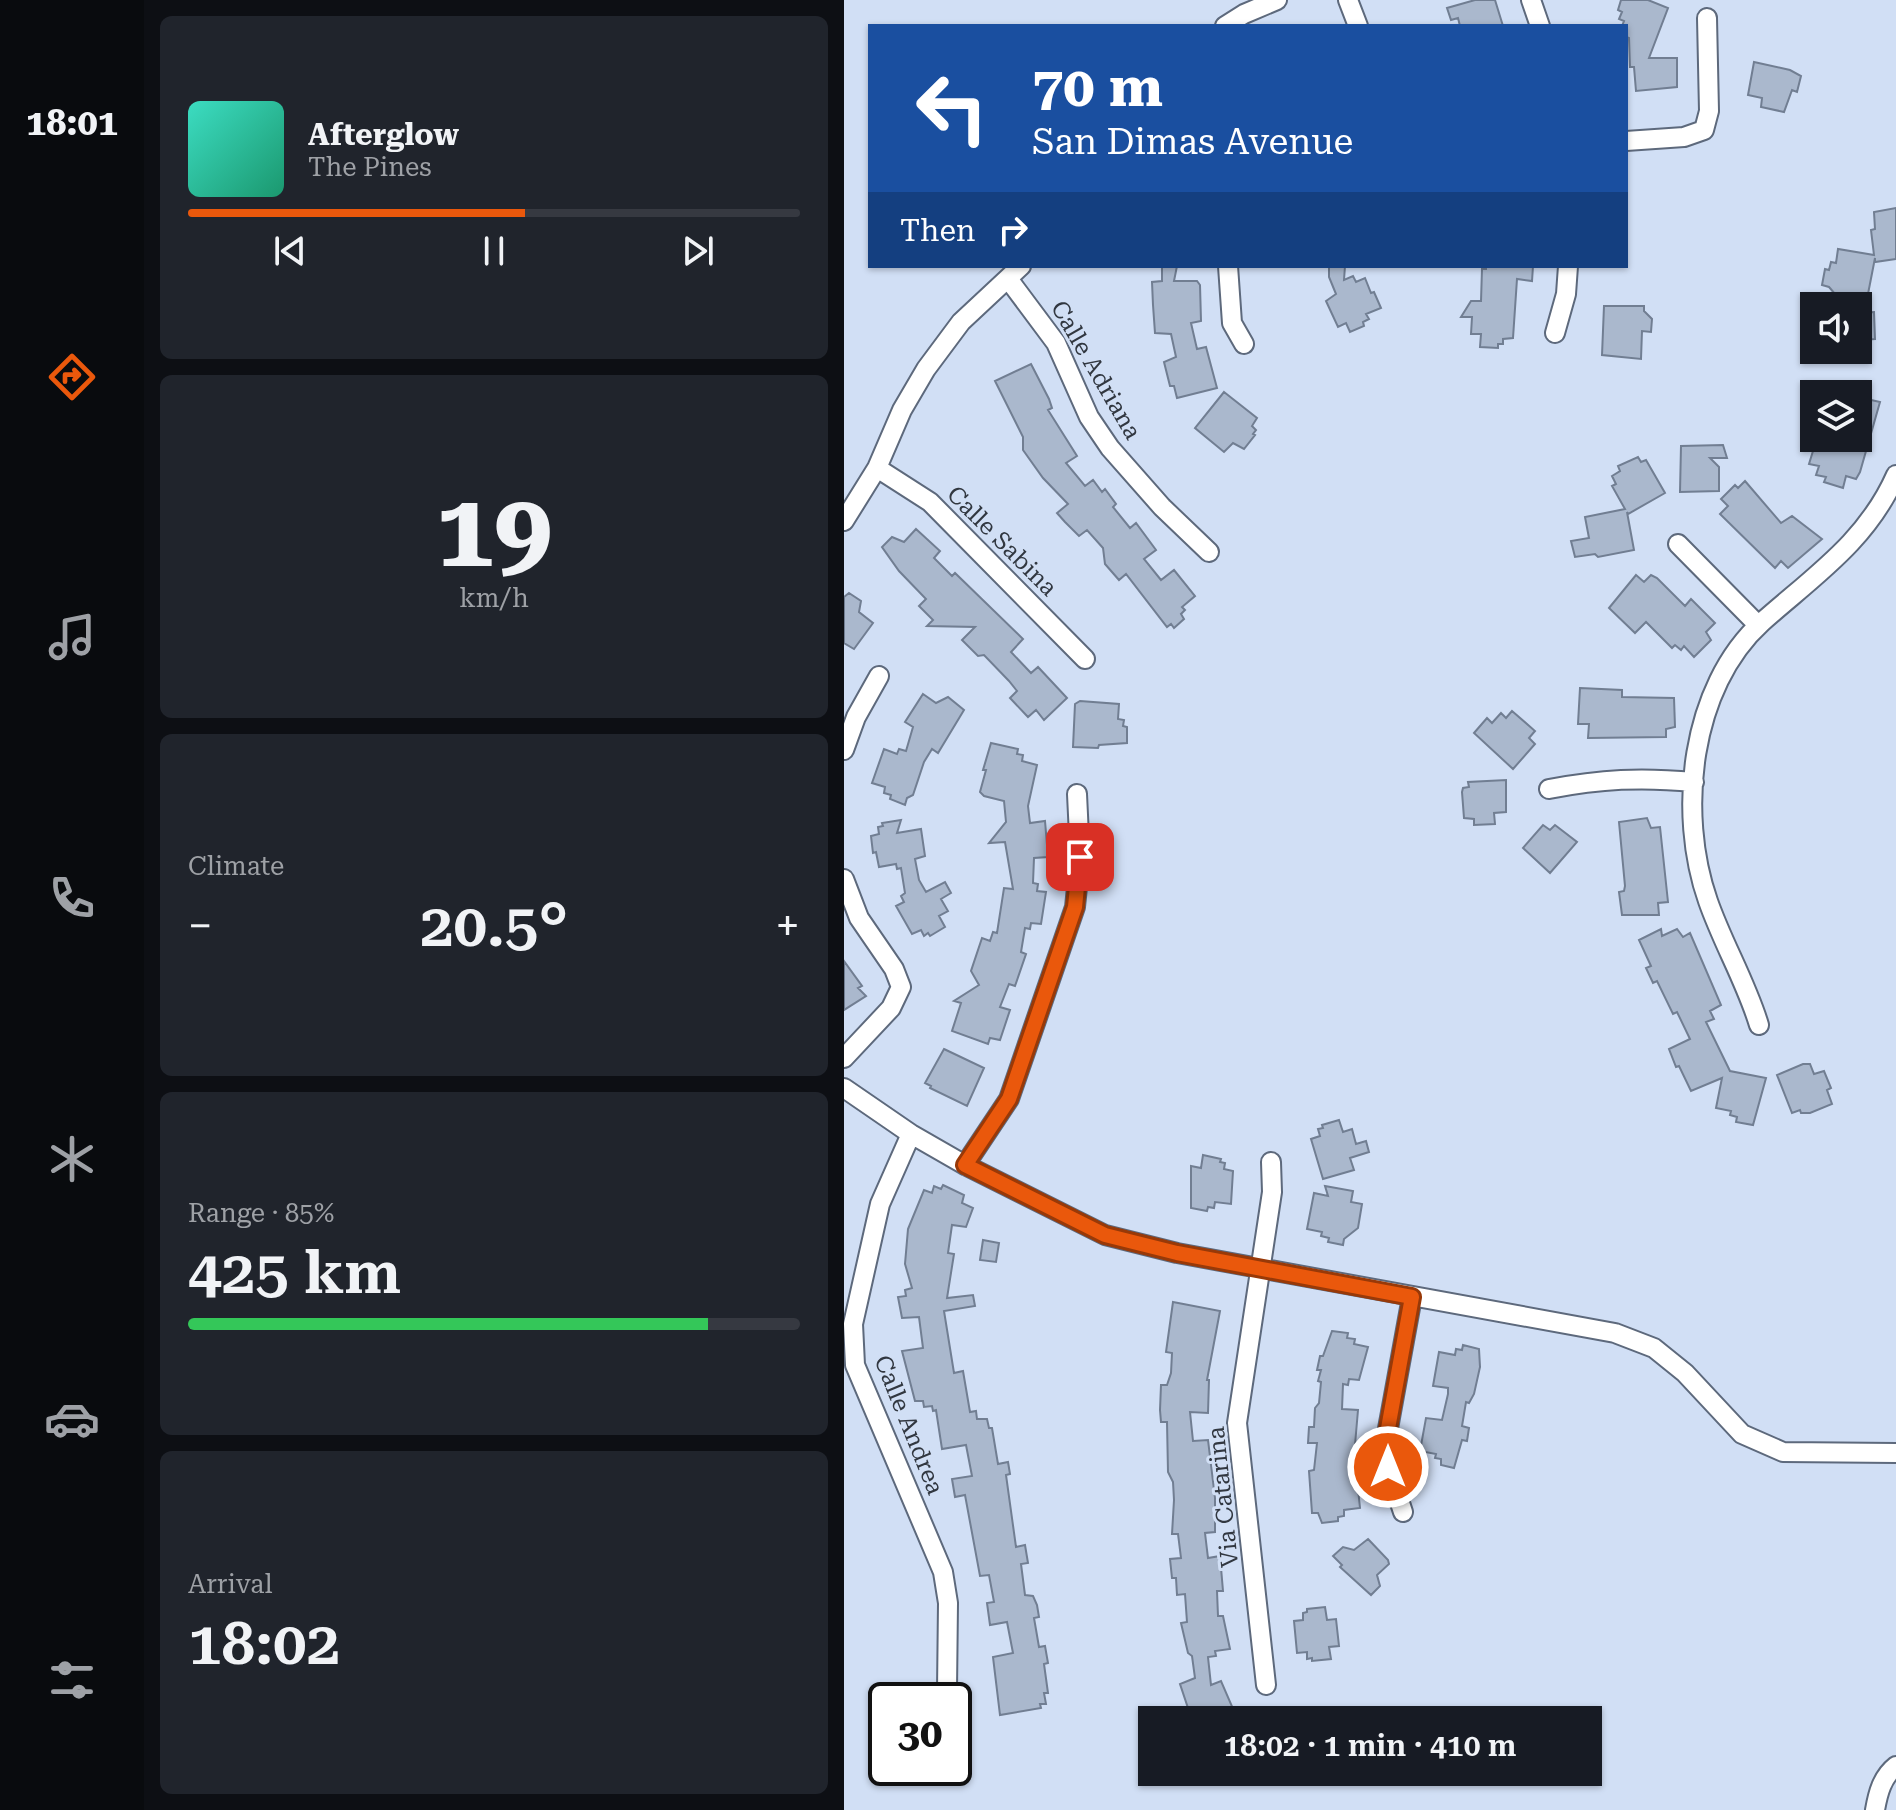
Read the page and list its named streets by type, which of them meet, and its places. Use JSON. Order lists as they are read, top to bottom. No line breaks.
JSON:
{"streets":{"street":["Calle Adriana","Calle Sabina","Calle Andrea","Via Catarina"]},"page":{"tabs":"18:01","turn":["70 m","San Dimas Avenue"],"song":["Afterglow","The Pines"],"then":"Then","tile":[["19","km/h"],"Climate",["Range · 85%","425 km"],["Arrival","18:02"]],"heat":["−","20.5°","+"],"limit":"30","trip":"18:02 · 1 min · 410 m"}}
